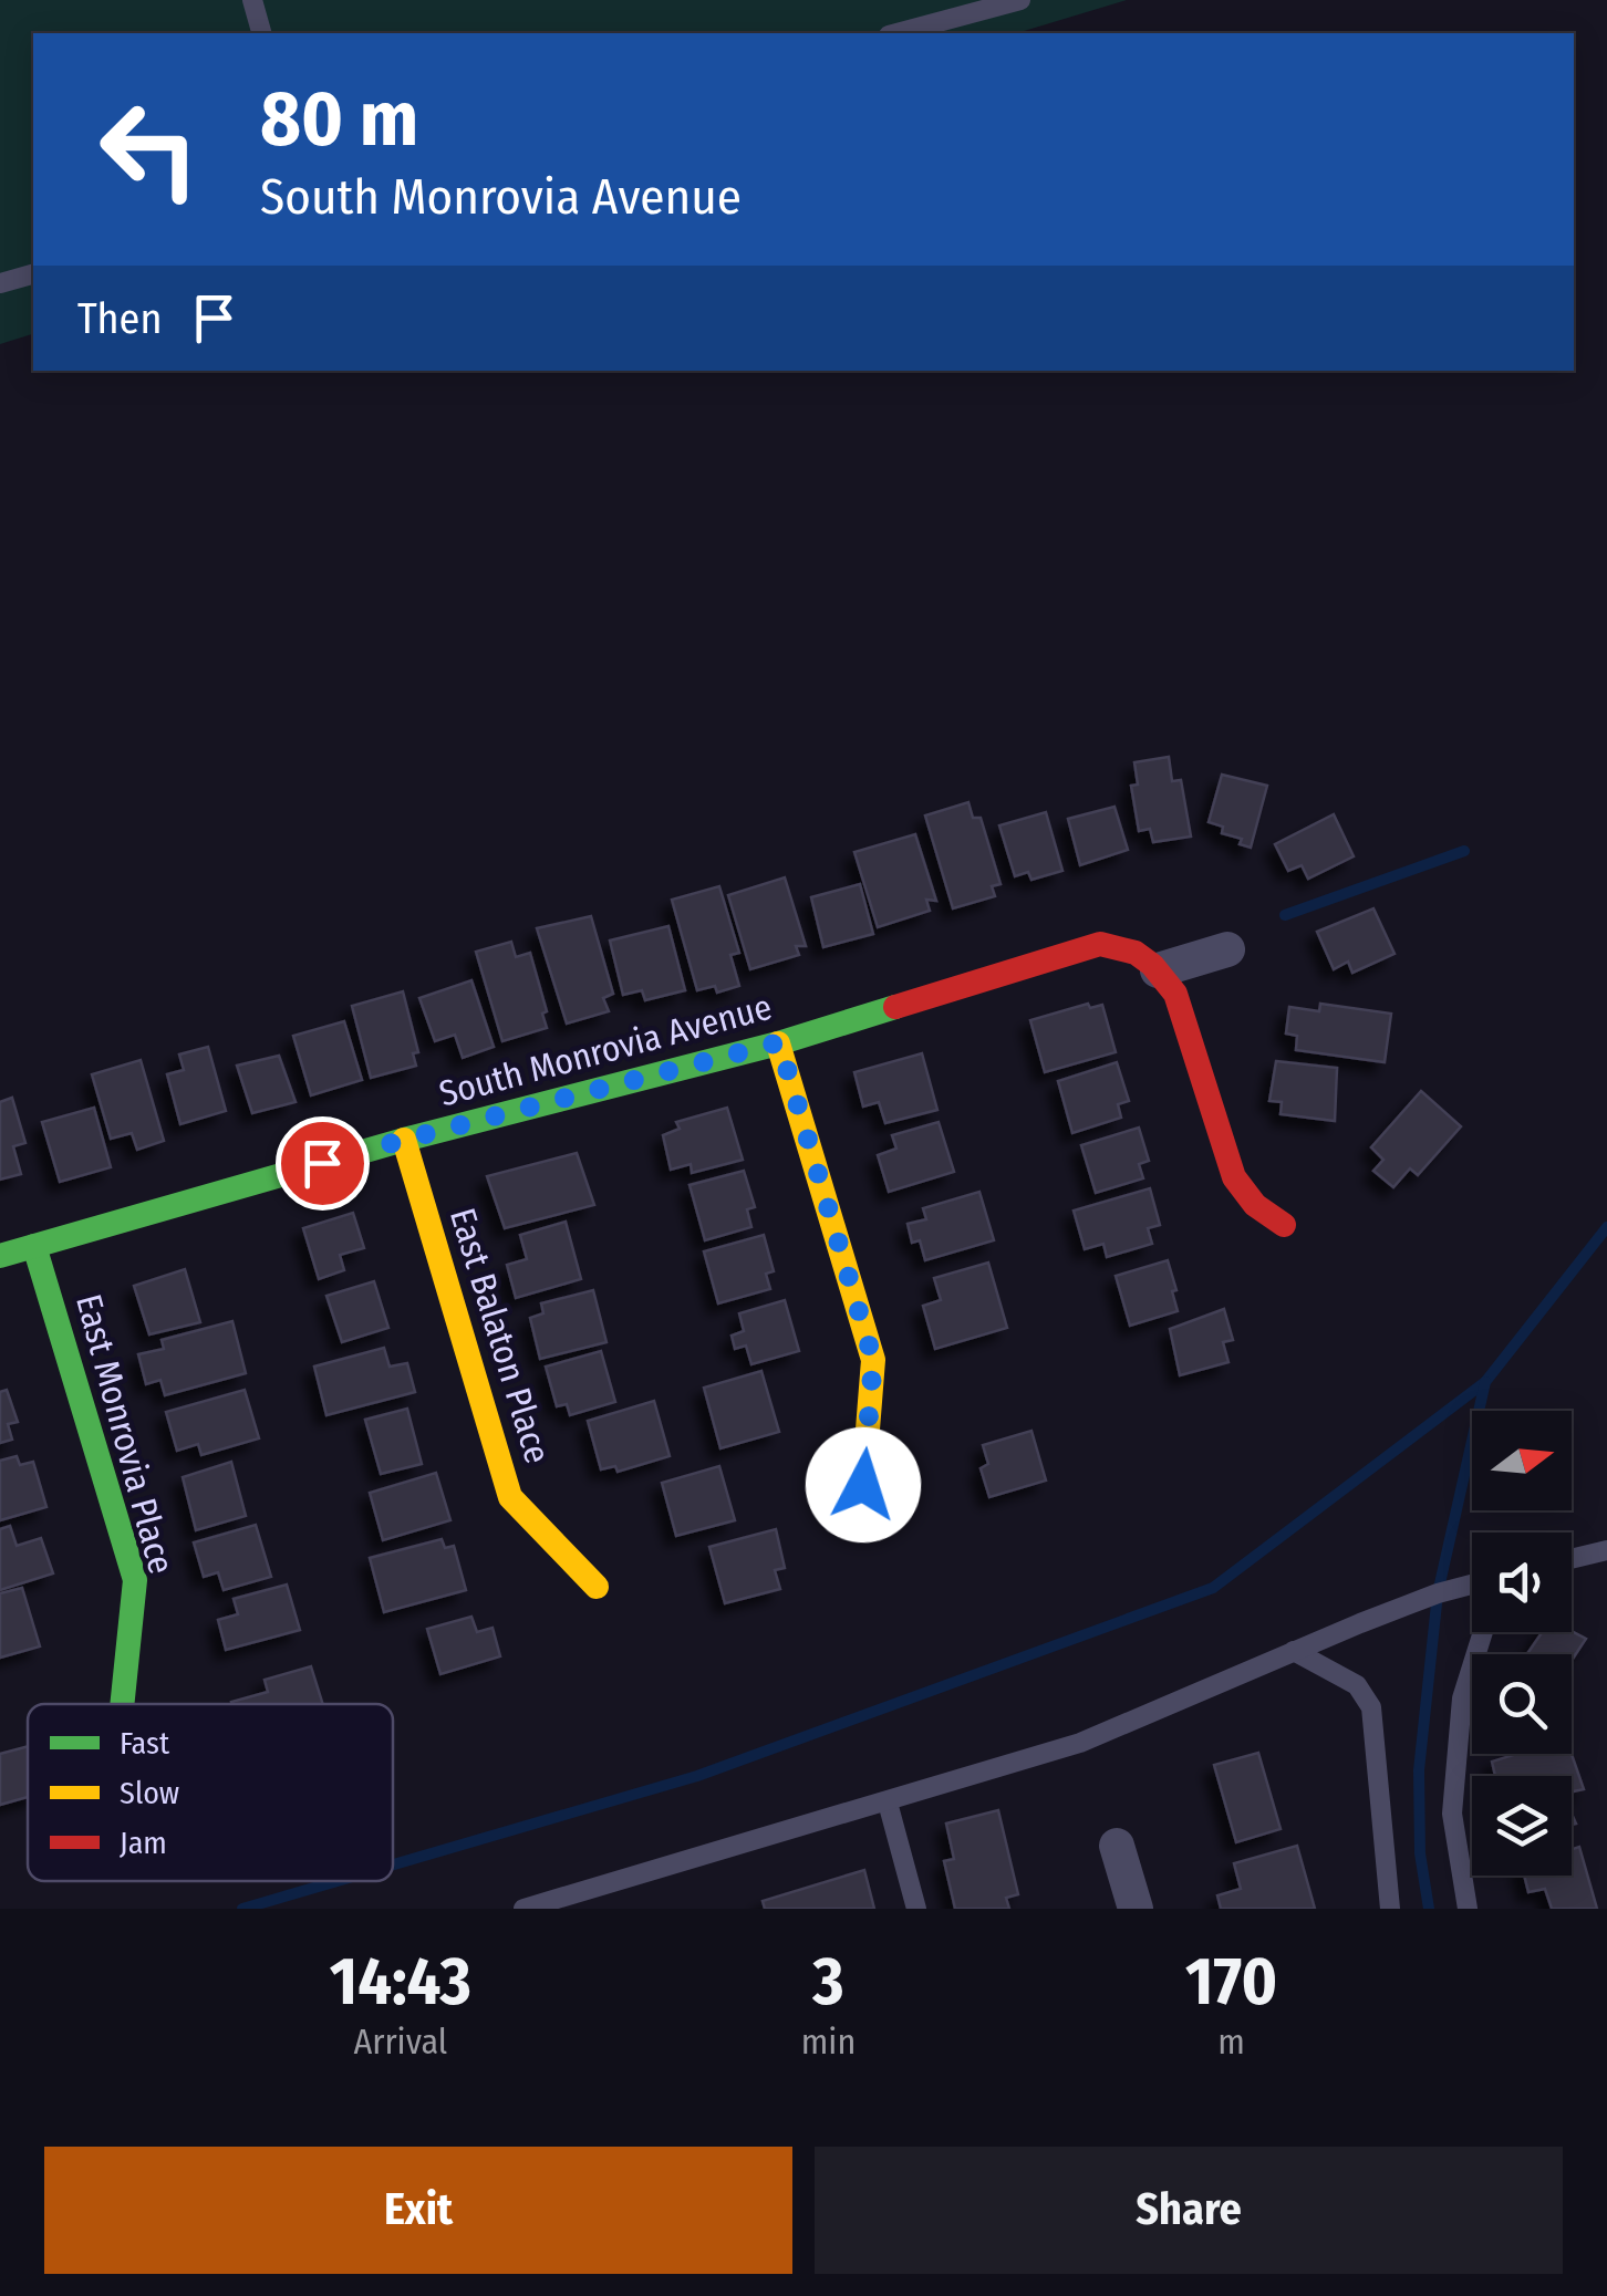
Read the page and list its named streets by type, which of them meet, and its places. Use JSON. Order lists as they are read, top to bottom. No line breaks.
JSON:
{"streets":{"street":["South Monrovia Avenue","East Balaton Place","East Monrovia Place"]},"crossings":[["South Monrovia Avenue","East Balaton Place"],["South Monrovia Avenue","East Monrovia Place"]],"legend":["Fast","Slow","Jam"],"north":"right","page":{"turn":["80 m","South Monrovia Avenue"],"then":"Then","eta":["14:43","Arrival","3","min","170","m"],"buttons":["Exit","Share"]}}
